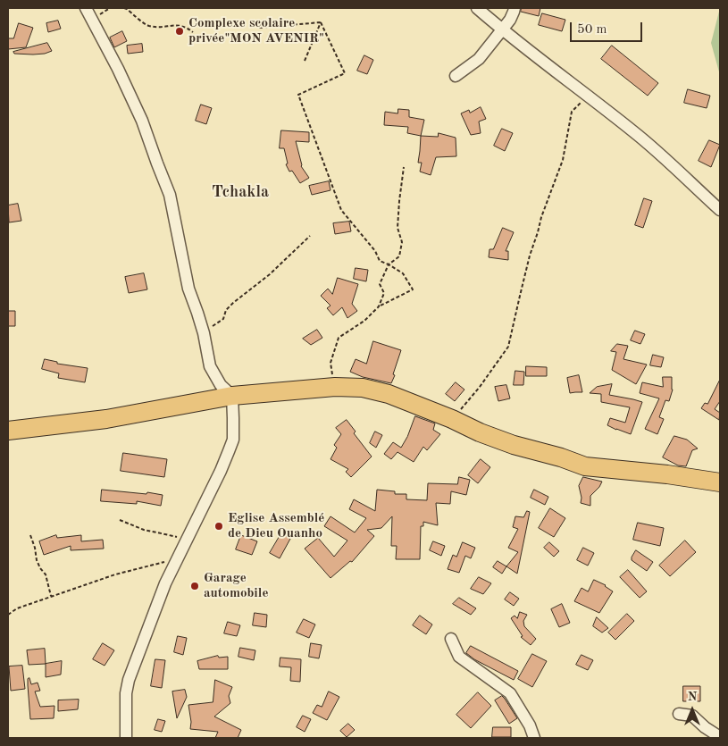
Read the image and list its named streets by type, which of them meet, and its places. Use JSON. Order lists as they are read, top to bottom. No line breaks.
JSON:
{"districts":["Tchakla"],"places":["Complexe scolaire privée\"MON AVENIR\"","Eglise Assemblé de Dieu Ouanho","Garage automobile"],"scale_bar":"50 m","north":"top"}
